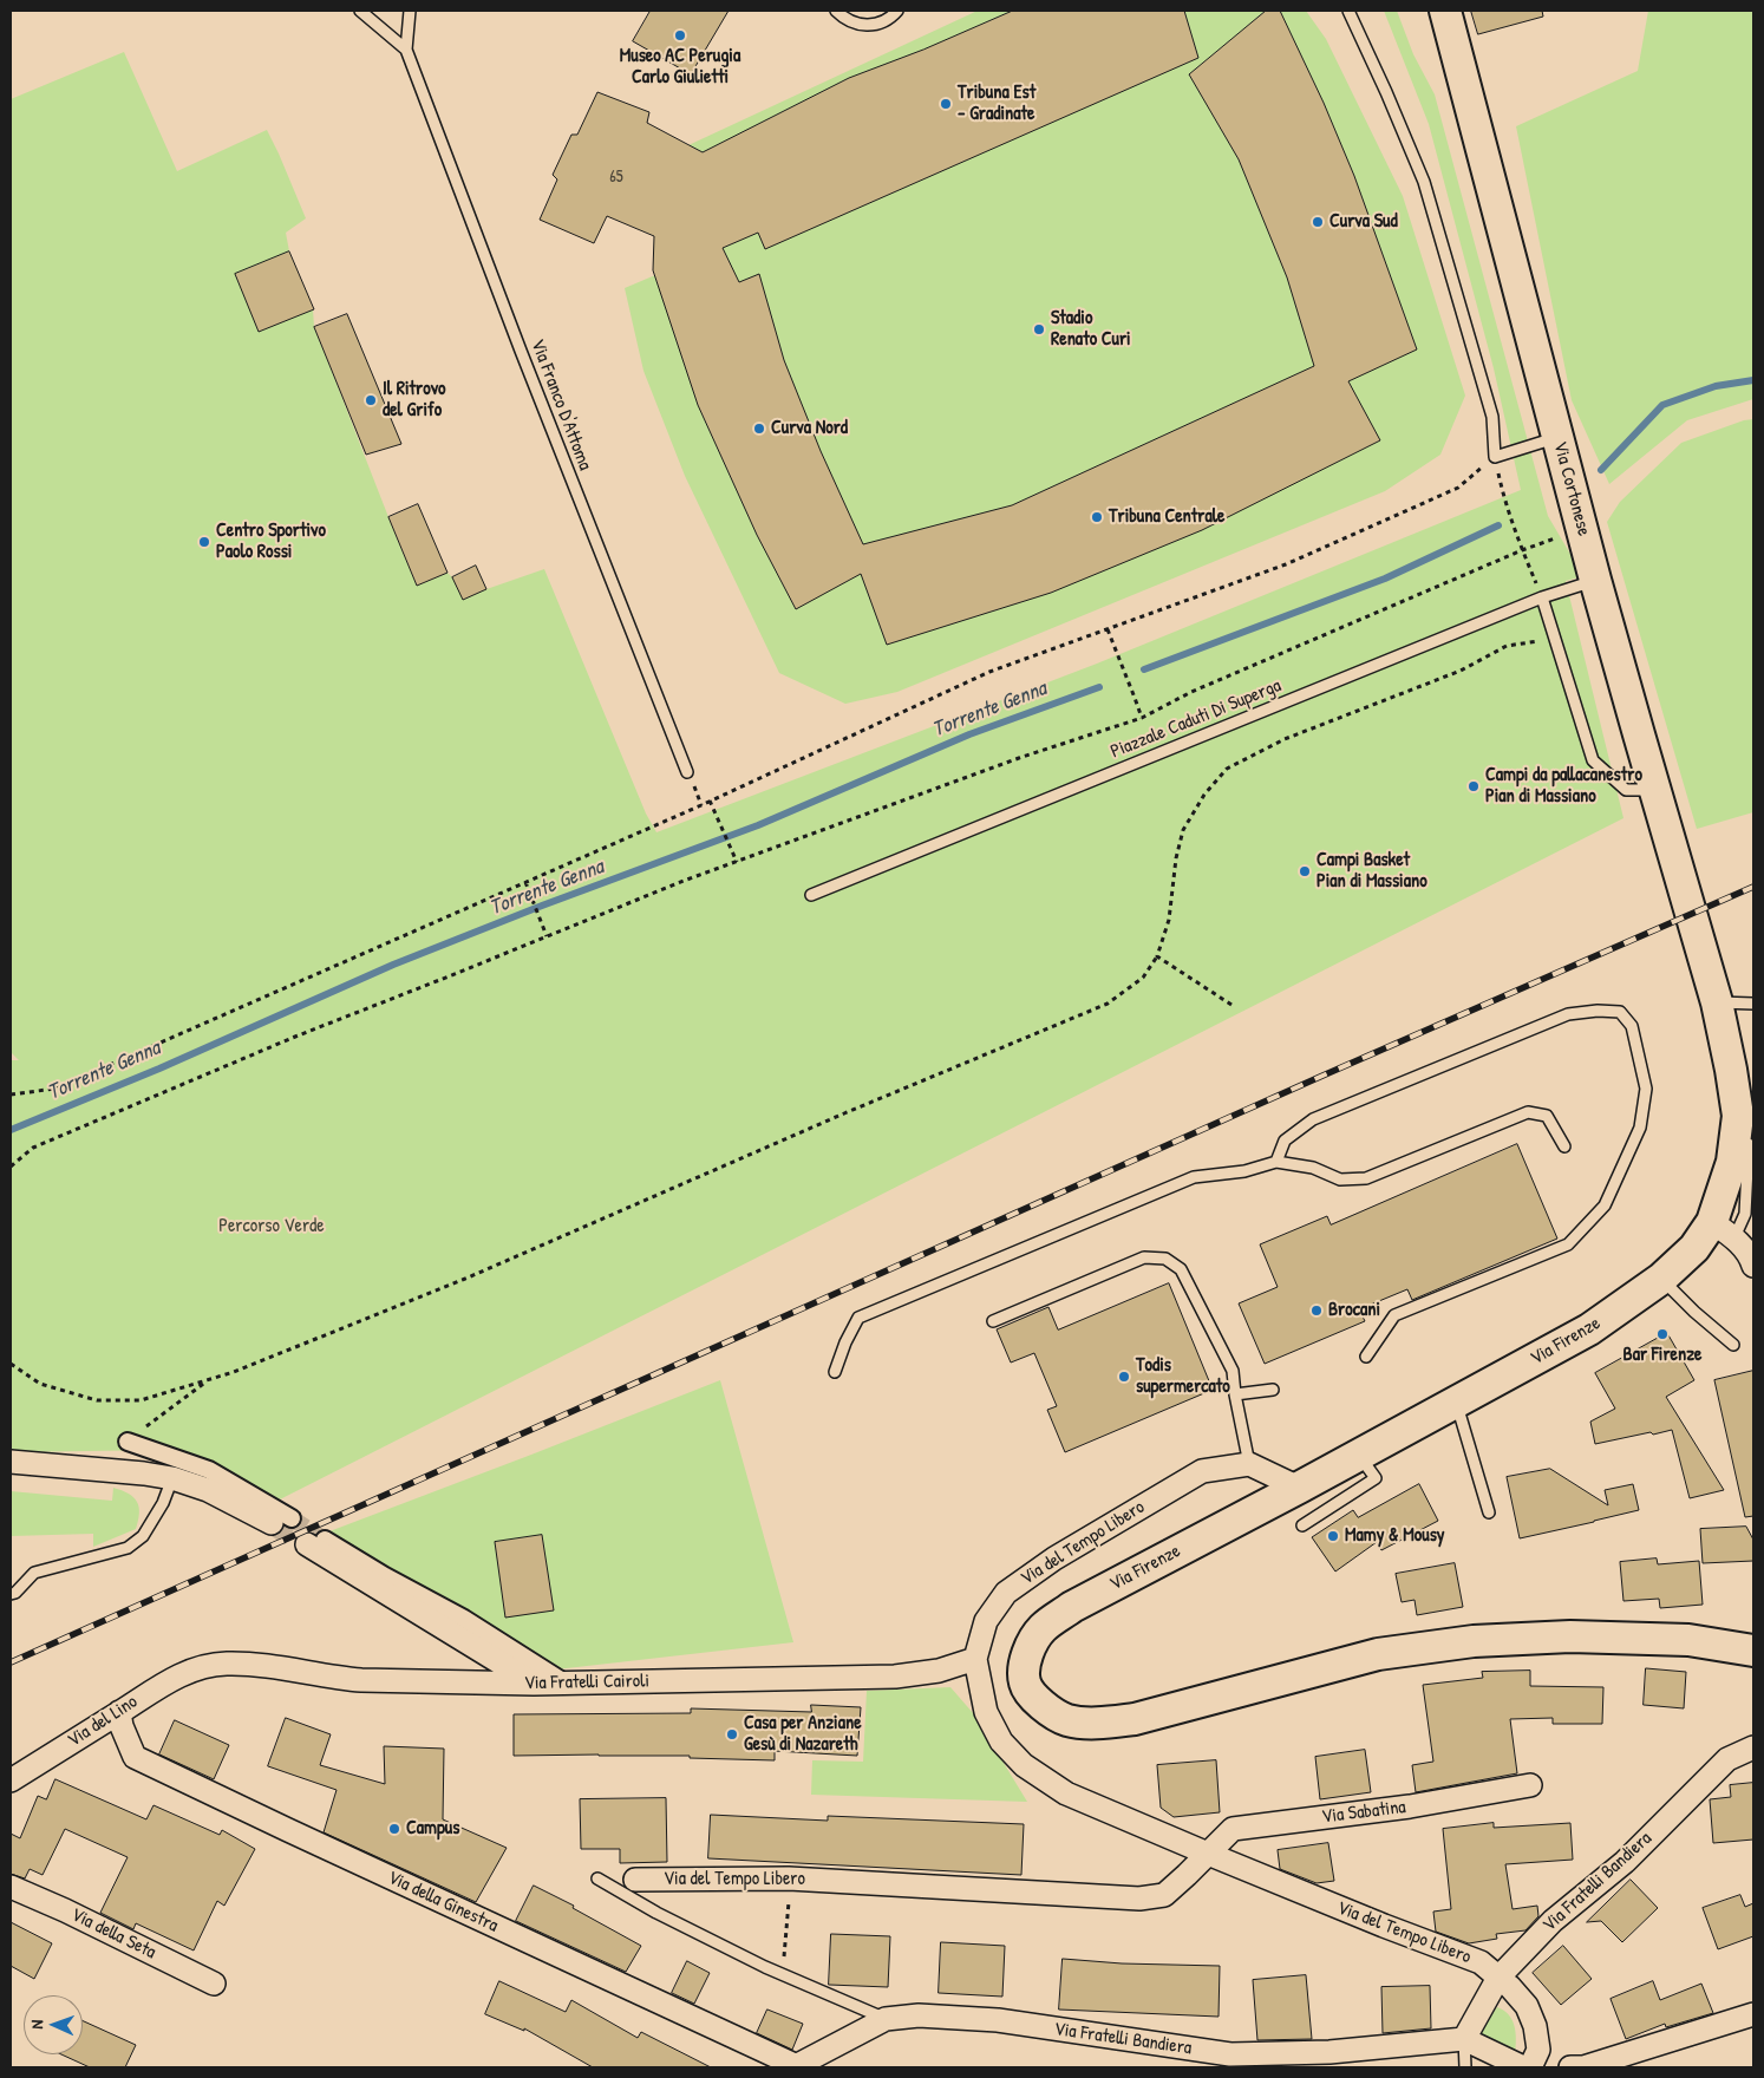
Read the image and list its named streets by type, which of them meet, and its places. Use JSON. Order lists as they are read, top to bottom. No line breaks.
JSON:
{"streets":{"main road":["Via Cortonese","Via Firenze"],"street":["Via del Tempo Libero","Via Fratelli Cairoli","Via del Lino","Via Sabatina","Via Fratelli Bandiera","Via della Ginestra","Via della Seta"],"lane":["Via Franco D'Attoma","Piazzale Caduti Di Superga"]},"crossings":[["Via Cortonese","Piazzale Caduti Di Superga"],["Via Cortonese","Via Firenze"],["Via del Tempo Libero","Via Fratelli Cairoli"],["Via del Tempo Libero","Via Sabatina"],["Via del Tempo Libero","Via Fratelli Bandiera"],["Via Fratelli Cairoli","Via del Lino"],["Via del Lino","Via della Ginestra"],["Via Fratelli Bandiera","Via della Ginestra"]],"water":["Torrente Genna"],"parks":["Percorso Verde"],"places":["Museo AC Perugia Carlo Giulietti","Tribuna Est - Gradinate","Curva Sud","Stadio Renato Curi","Il Ritrovo del Grifo","Curva Nord","Tribuna Centrale","Centro Sportivo Paolo Rossi","Campi da pallacanestro Pian di Massiano","Campi Basket Pian di Massiano","Brocani","Bar Firenze","Todis supermercato","Mamy & Mousy","Casa per Anziane Gesù di Nazareth","Campus"],"house_numbers":["65"],"north":"left"}
